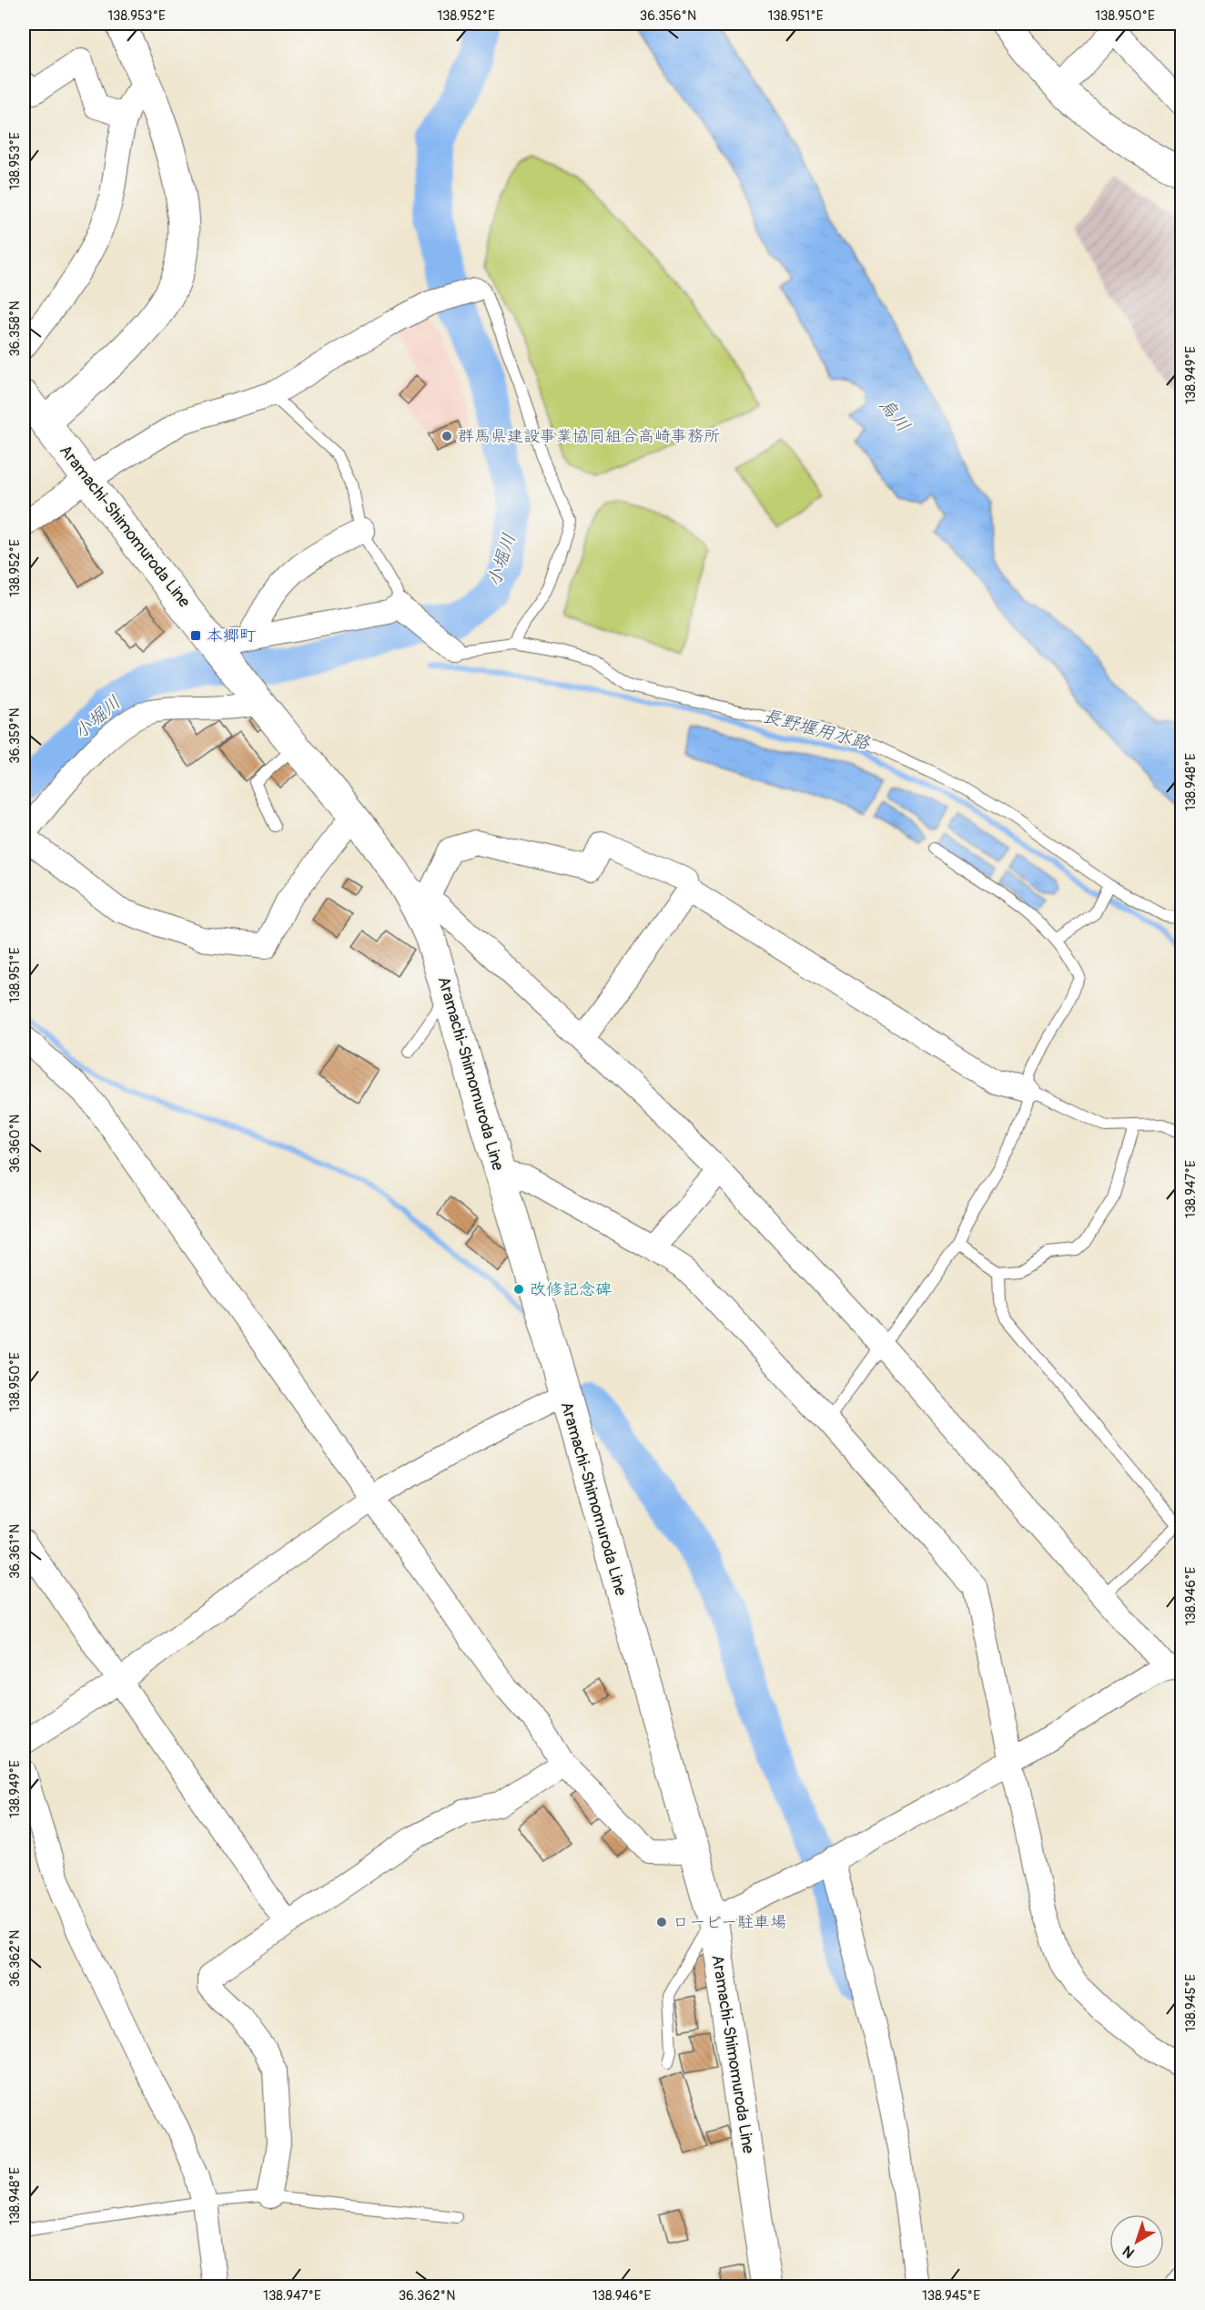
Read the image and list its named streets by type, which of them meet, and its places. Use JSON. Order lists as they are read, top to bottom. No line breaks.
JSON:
{"streets":{"main road":["Aramachi-Shimomuroda Line"]},"water":["烏川","小堀川","長野堰用水路"],"places":{"other":["群馬県建設事業協同組合高崎事務所","改修記念碑","ロービー駐車場"],"transit":["本郷町"]},"north":"bottom left","coordinates":["138.953°E","138.952°E","36.356°N","138.951°E","138.950°E","36.358°N","138.949°E","36.359°N","138.948°E","36.360°N","138.947°E","36.361°N","138.946°E","36.362°N","138.945°E"]}
